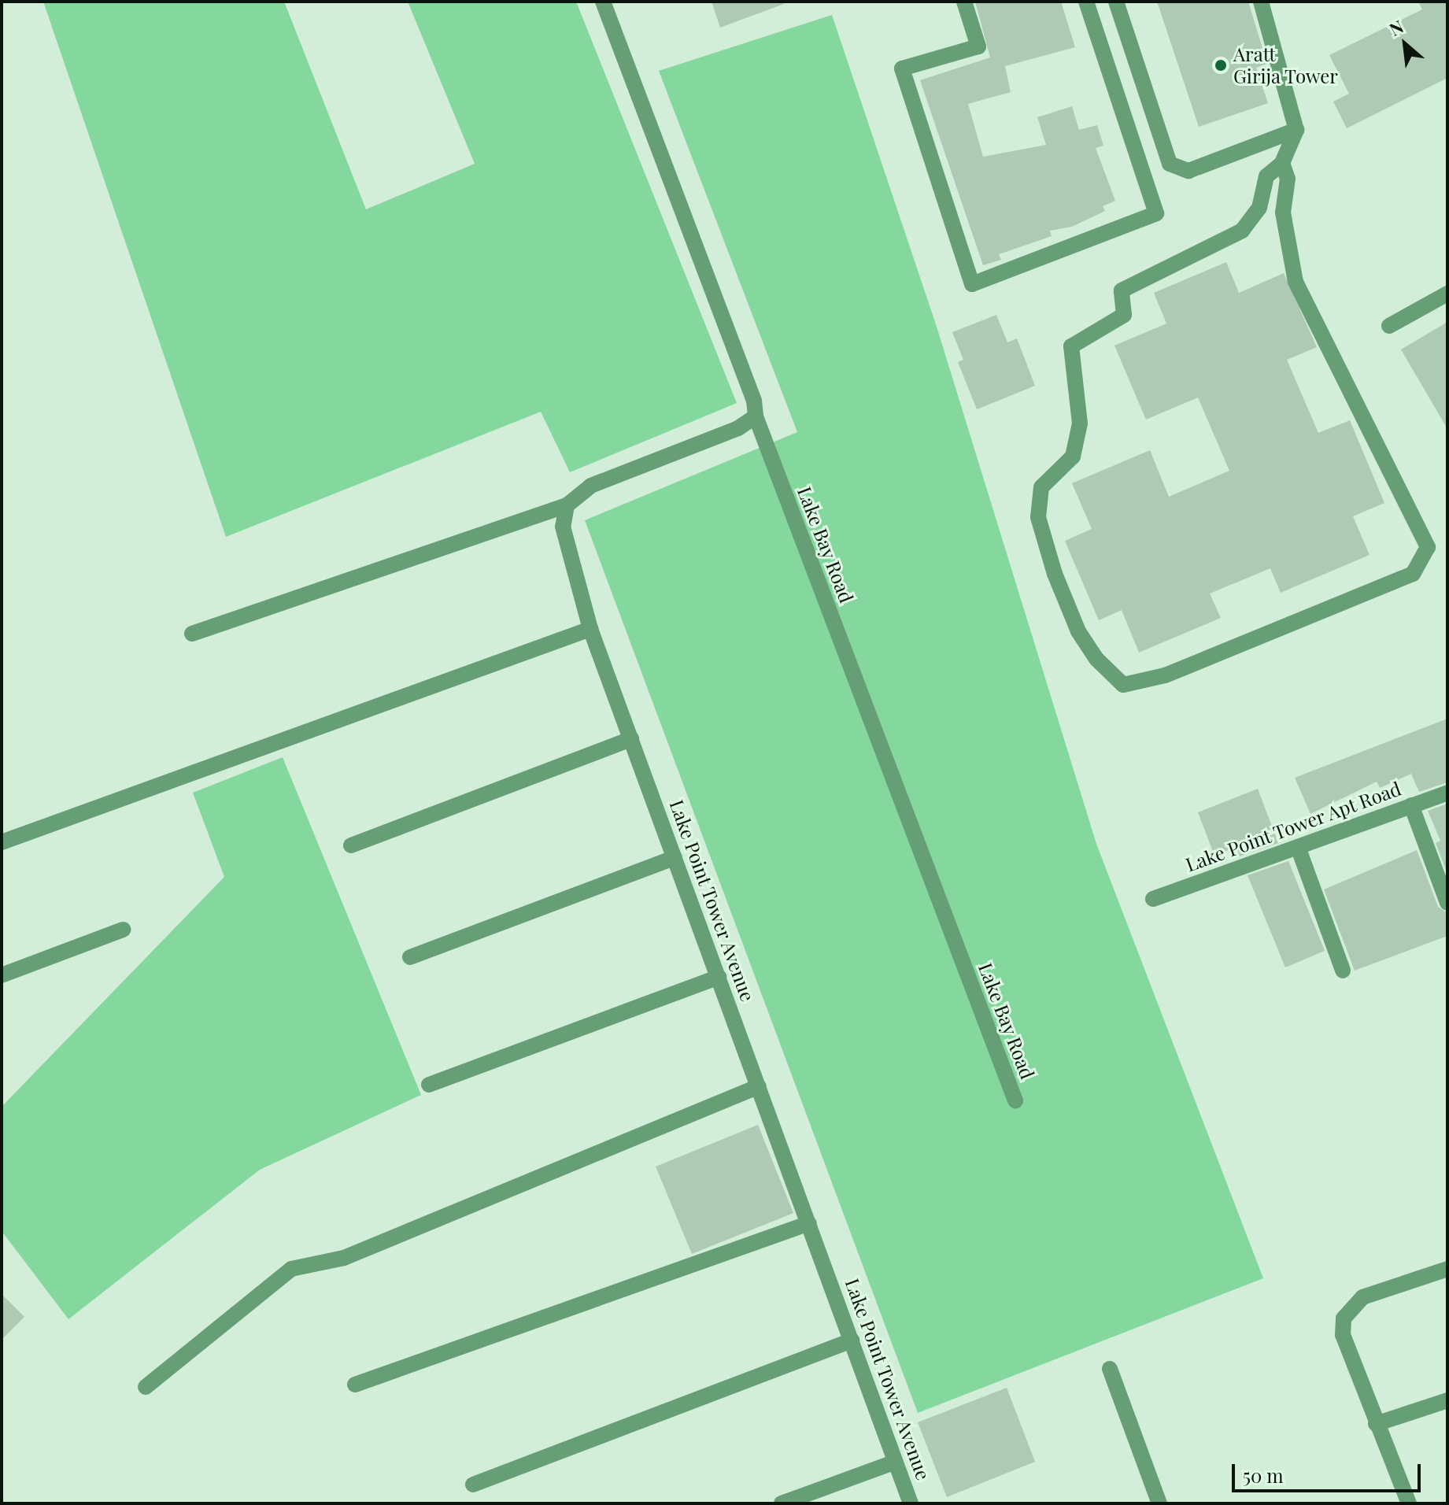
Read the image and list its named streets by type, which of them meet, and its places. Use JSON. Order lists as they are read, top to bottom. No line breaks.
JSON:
{"streets":{"street":["Lake Bay Road","Lake Point Tower Apt Road","Lake Point Tower Avenue"]},"places":["Aratt Girija Tower"],"scale_bar":"50 m","north":"top left"}
